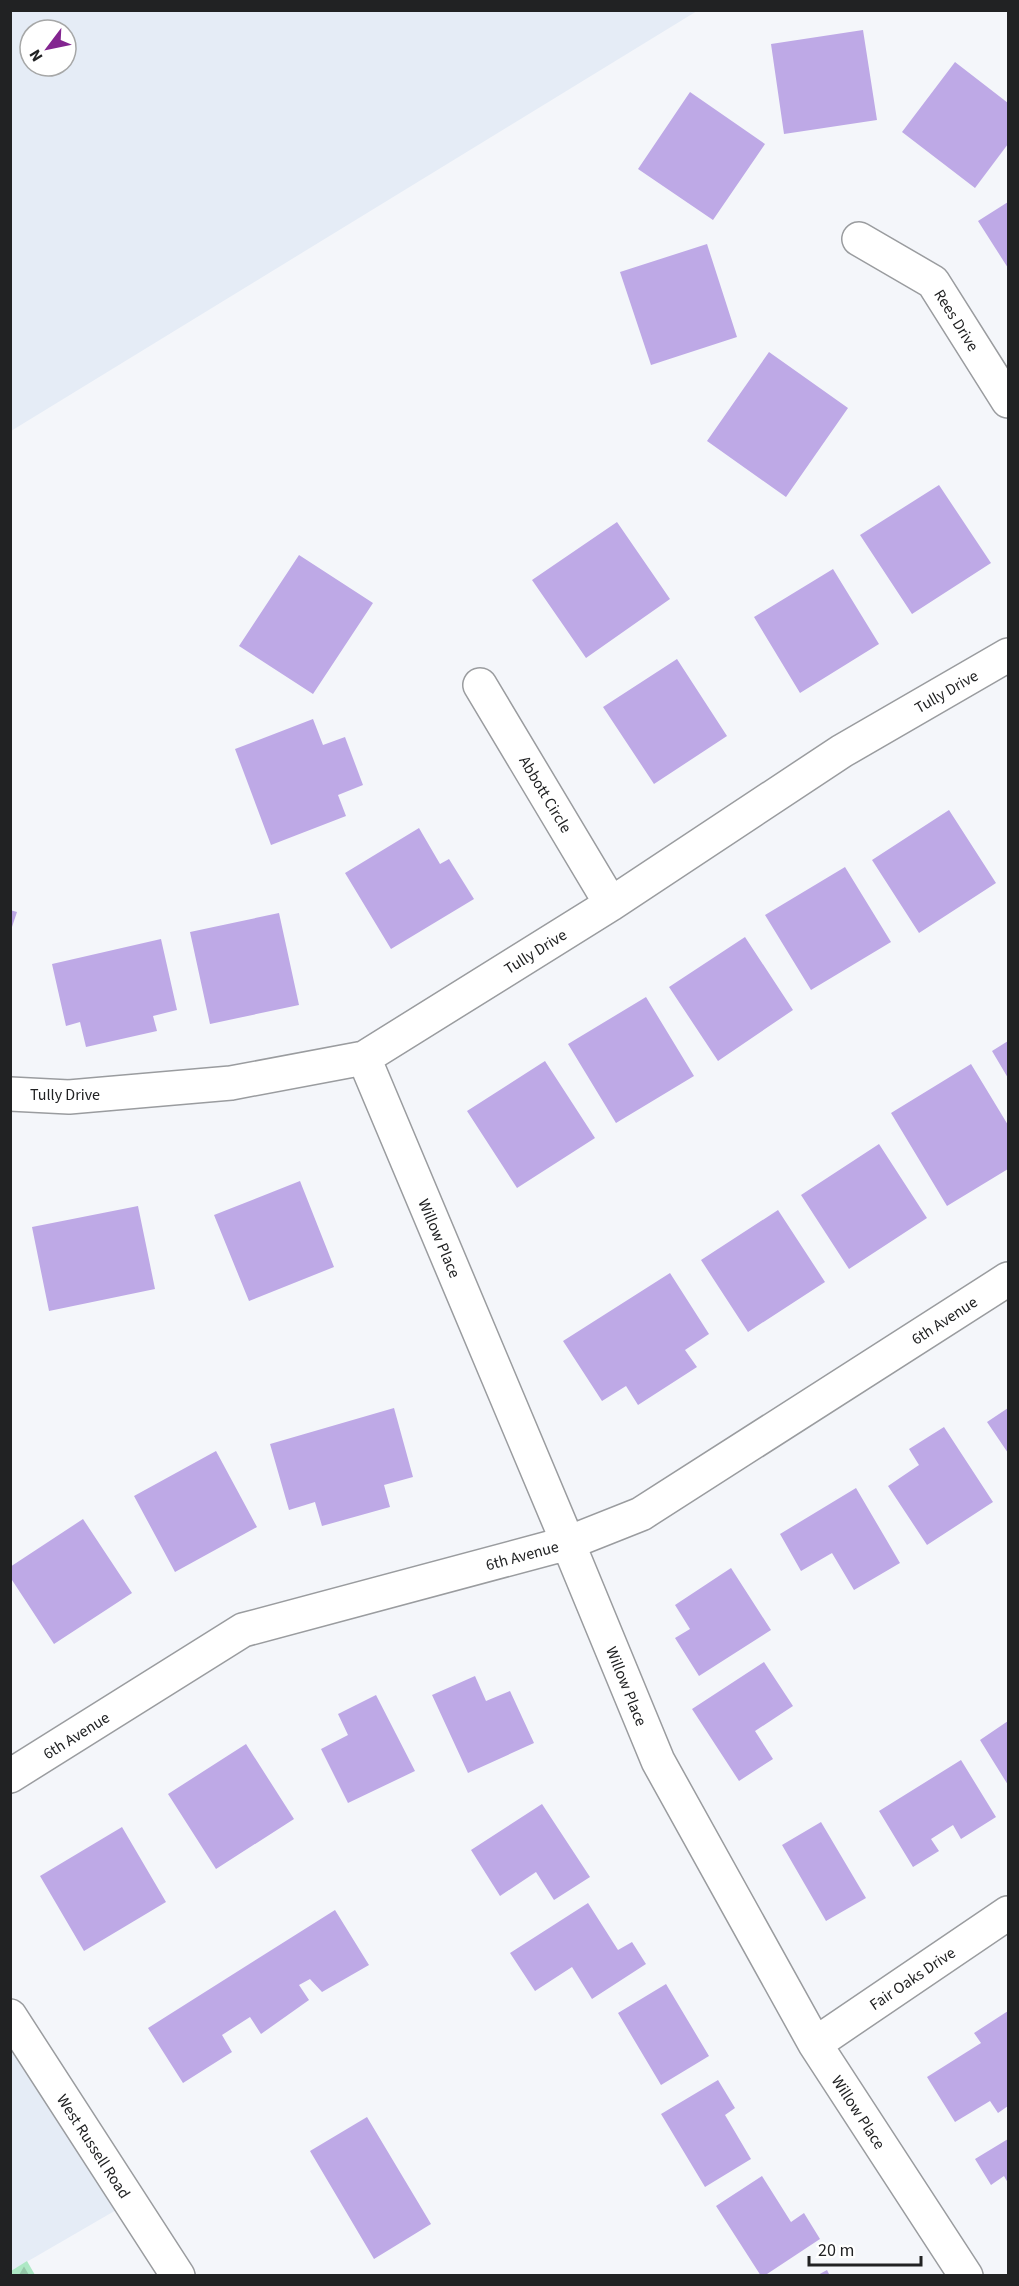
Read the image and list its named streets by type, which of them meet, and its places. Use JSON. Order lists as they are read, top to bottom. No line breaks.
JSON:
{"streets":{"street":["Rees Drive","Tully Drive","Abbott Circle","Willow Place","6th Avenue","Fair Oaks Drive","West Russell Road"]},"crossings":[["Tully Drive","Abbott Circle"],["Tully Drive","Willow Place"],["Willow Place","6th Avenue"],["Willow Place","Fair Oaks Drive"]],"scale_bar":"20 m","north":"bottom left"}
